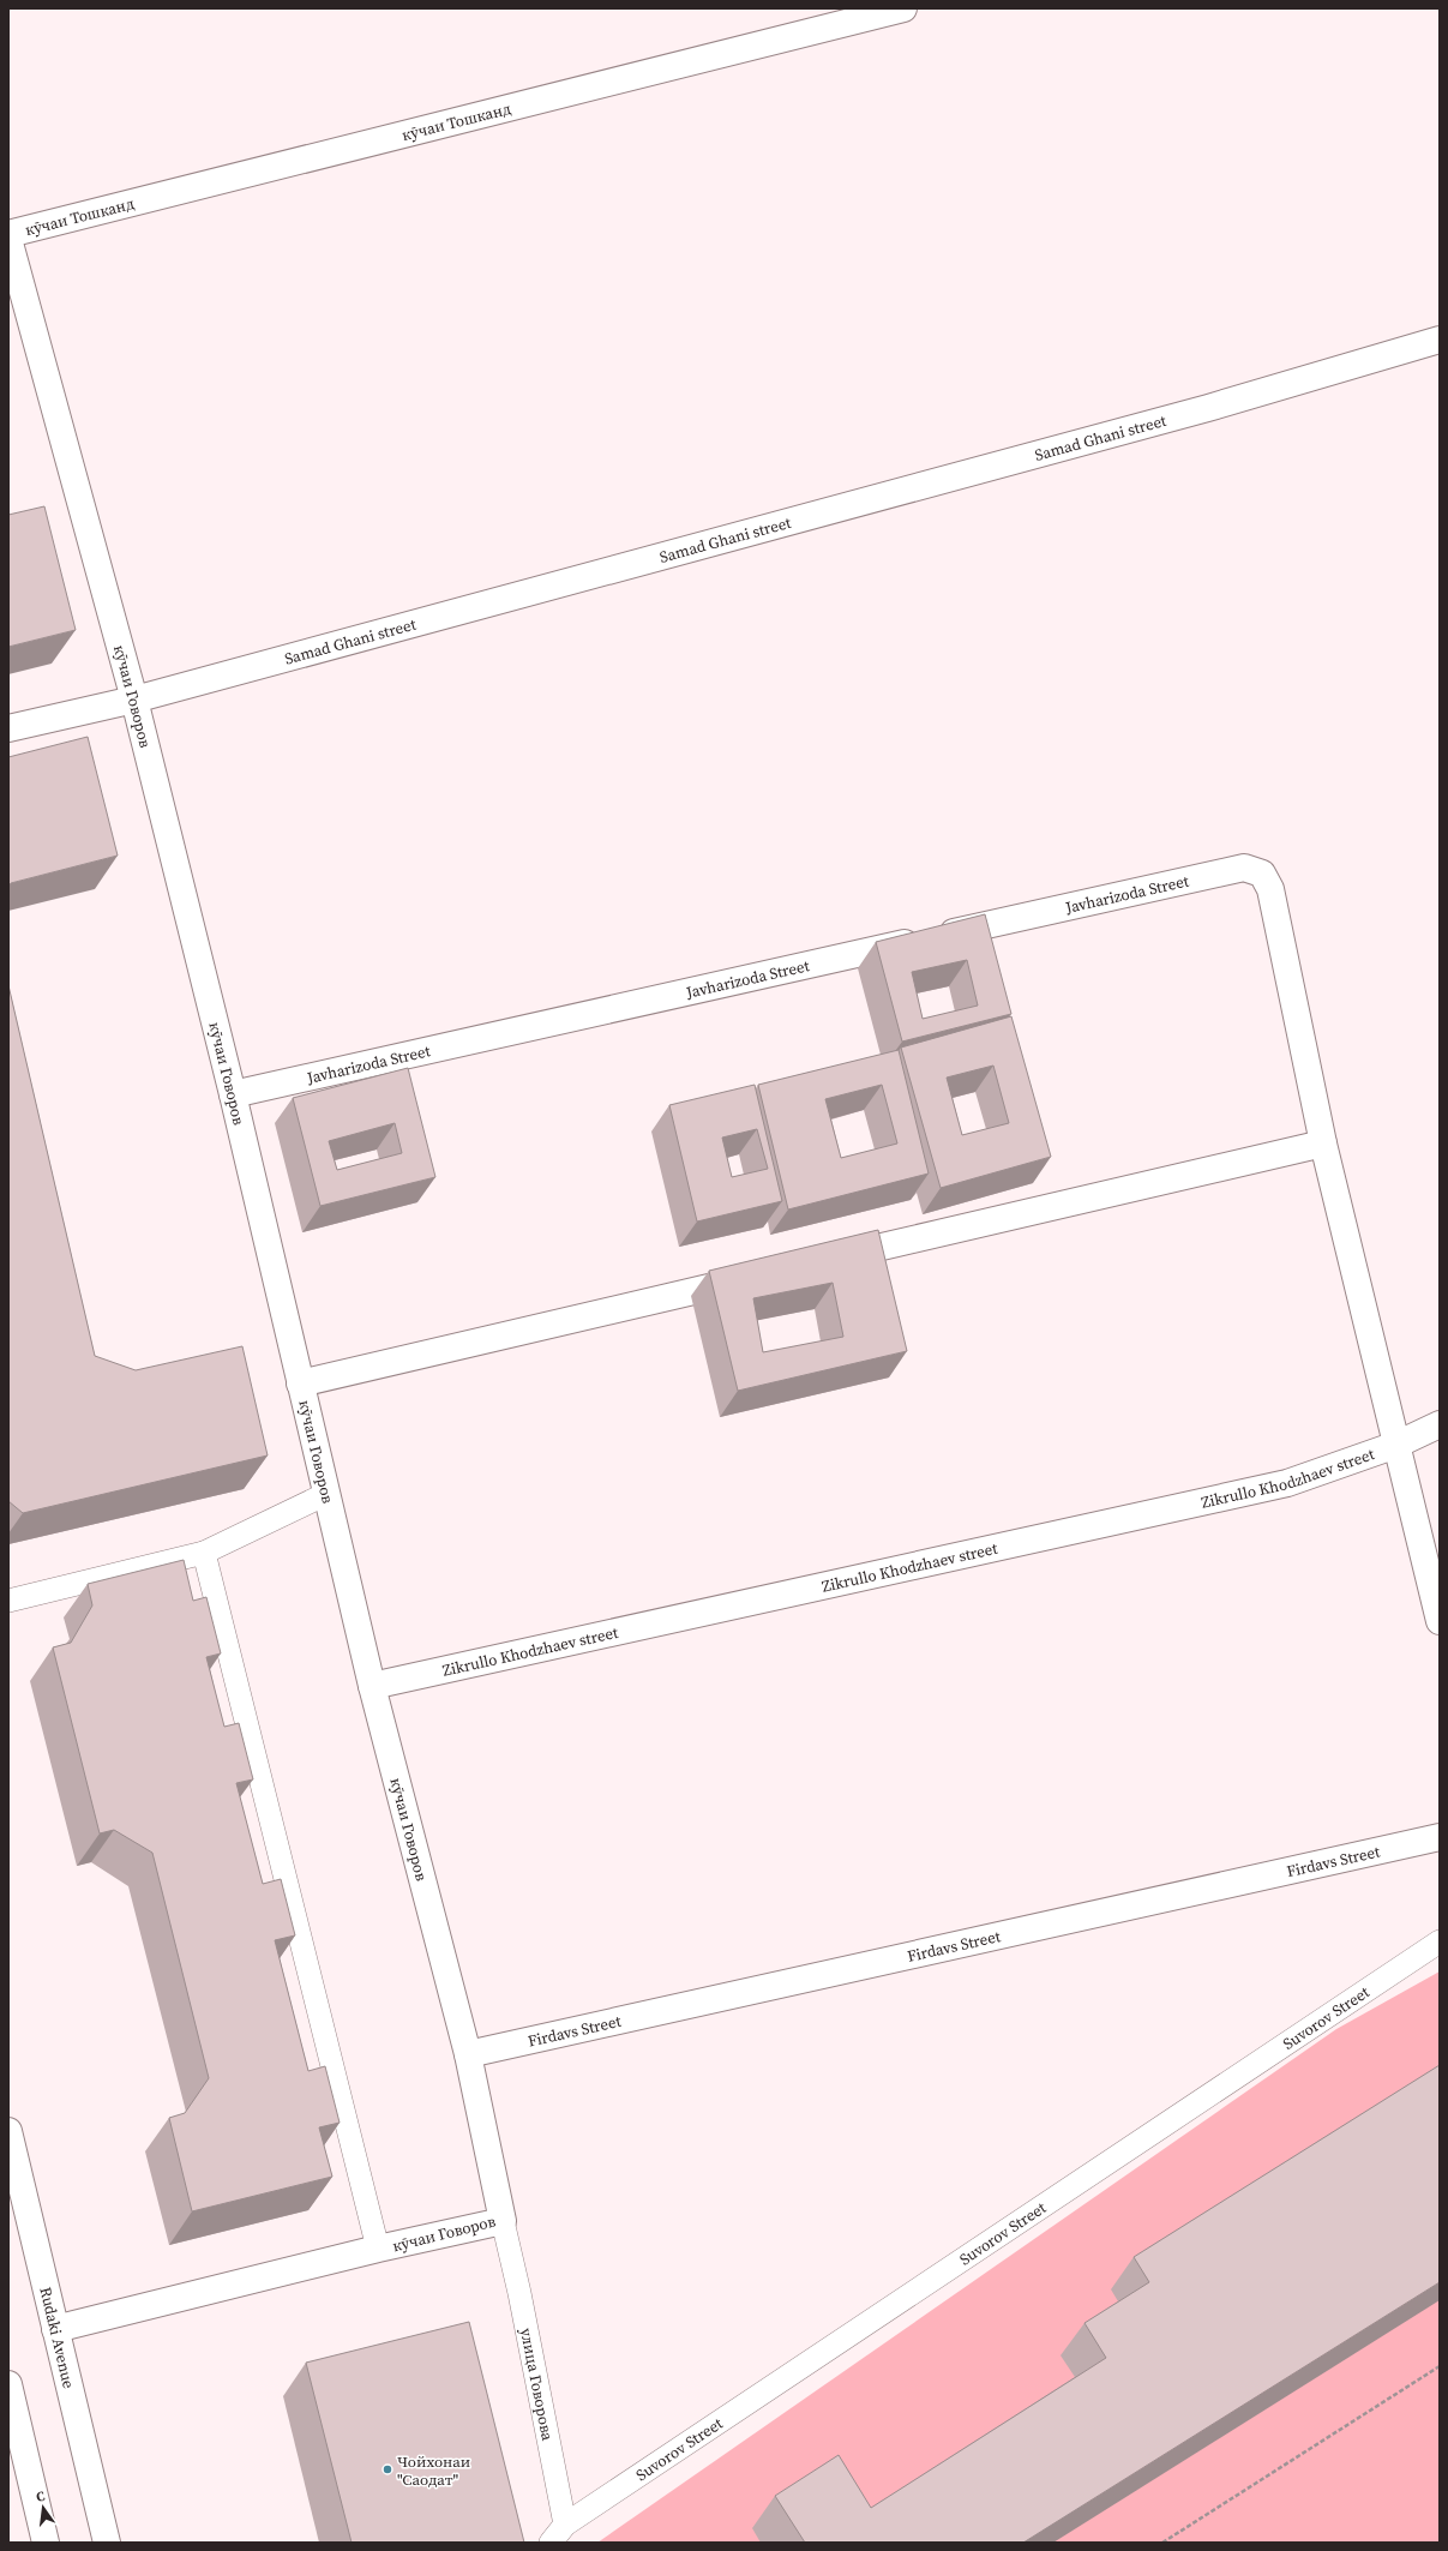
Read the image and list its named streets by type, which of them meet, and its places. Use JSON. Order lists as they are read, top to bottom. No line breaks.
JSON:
{"streets":{"main road":["кӯчаи Тошканд","Samad Ghani street","кӯчаи Говоров","Javharizoda Street","Zikrullo Khodzhaev street","Firdavs Street","Rudaki Avenue"],"lane":["Suvorov Street","улица Говорова"]},"crossings":[["Samad Ghani street","кӯчаи Говоров"],["кӯчаи Говоров","Javharizoda Street"],["кӯчаи Говоров","Zikrullo Khodzhaev street"],["кӯчаи Говоров","Firdavs Street"],["кӯчаи Говоров","Rudaki Avenue"],["кӯчаи Говоров","улица Говорова"],["Suvorov Street","улица Говорова"]],"places":["Чойхонаи \"Саодат\""],"north":"top"}
